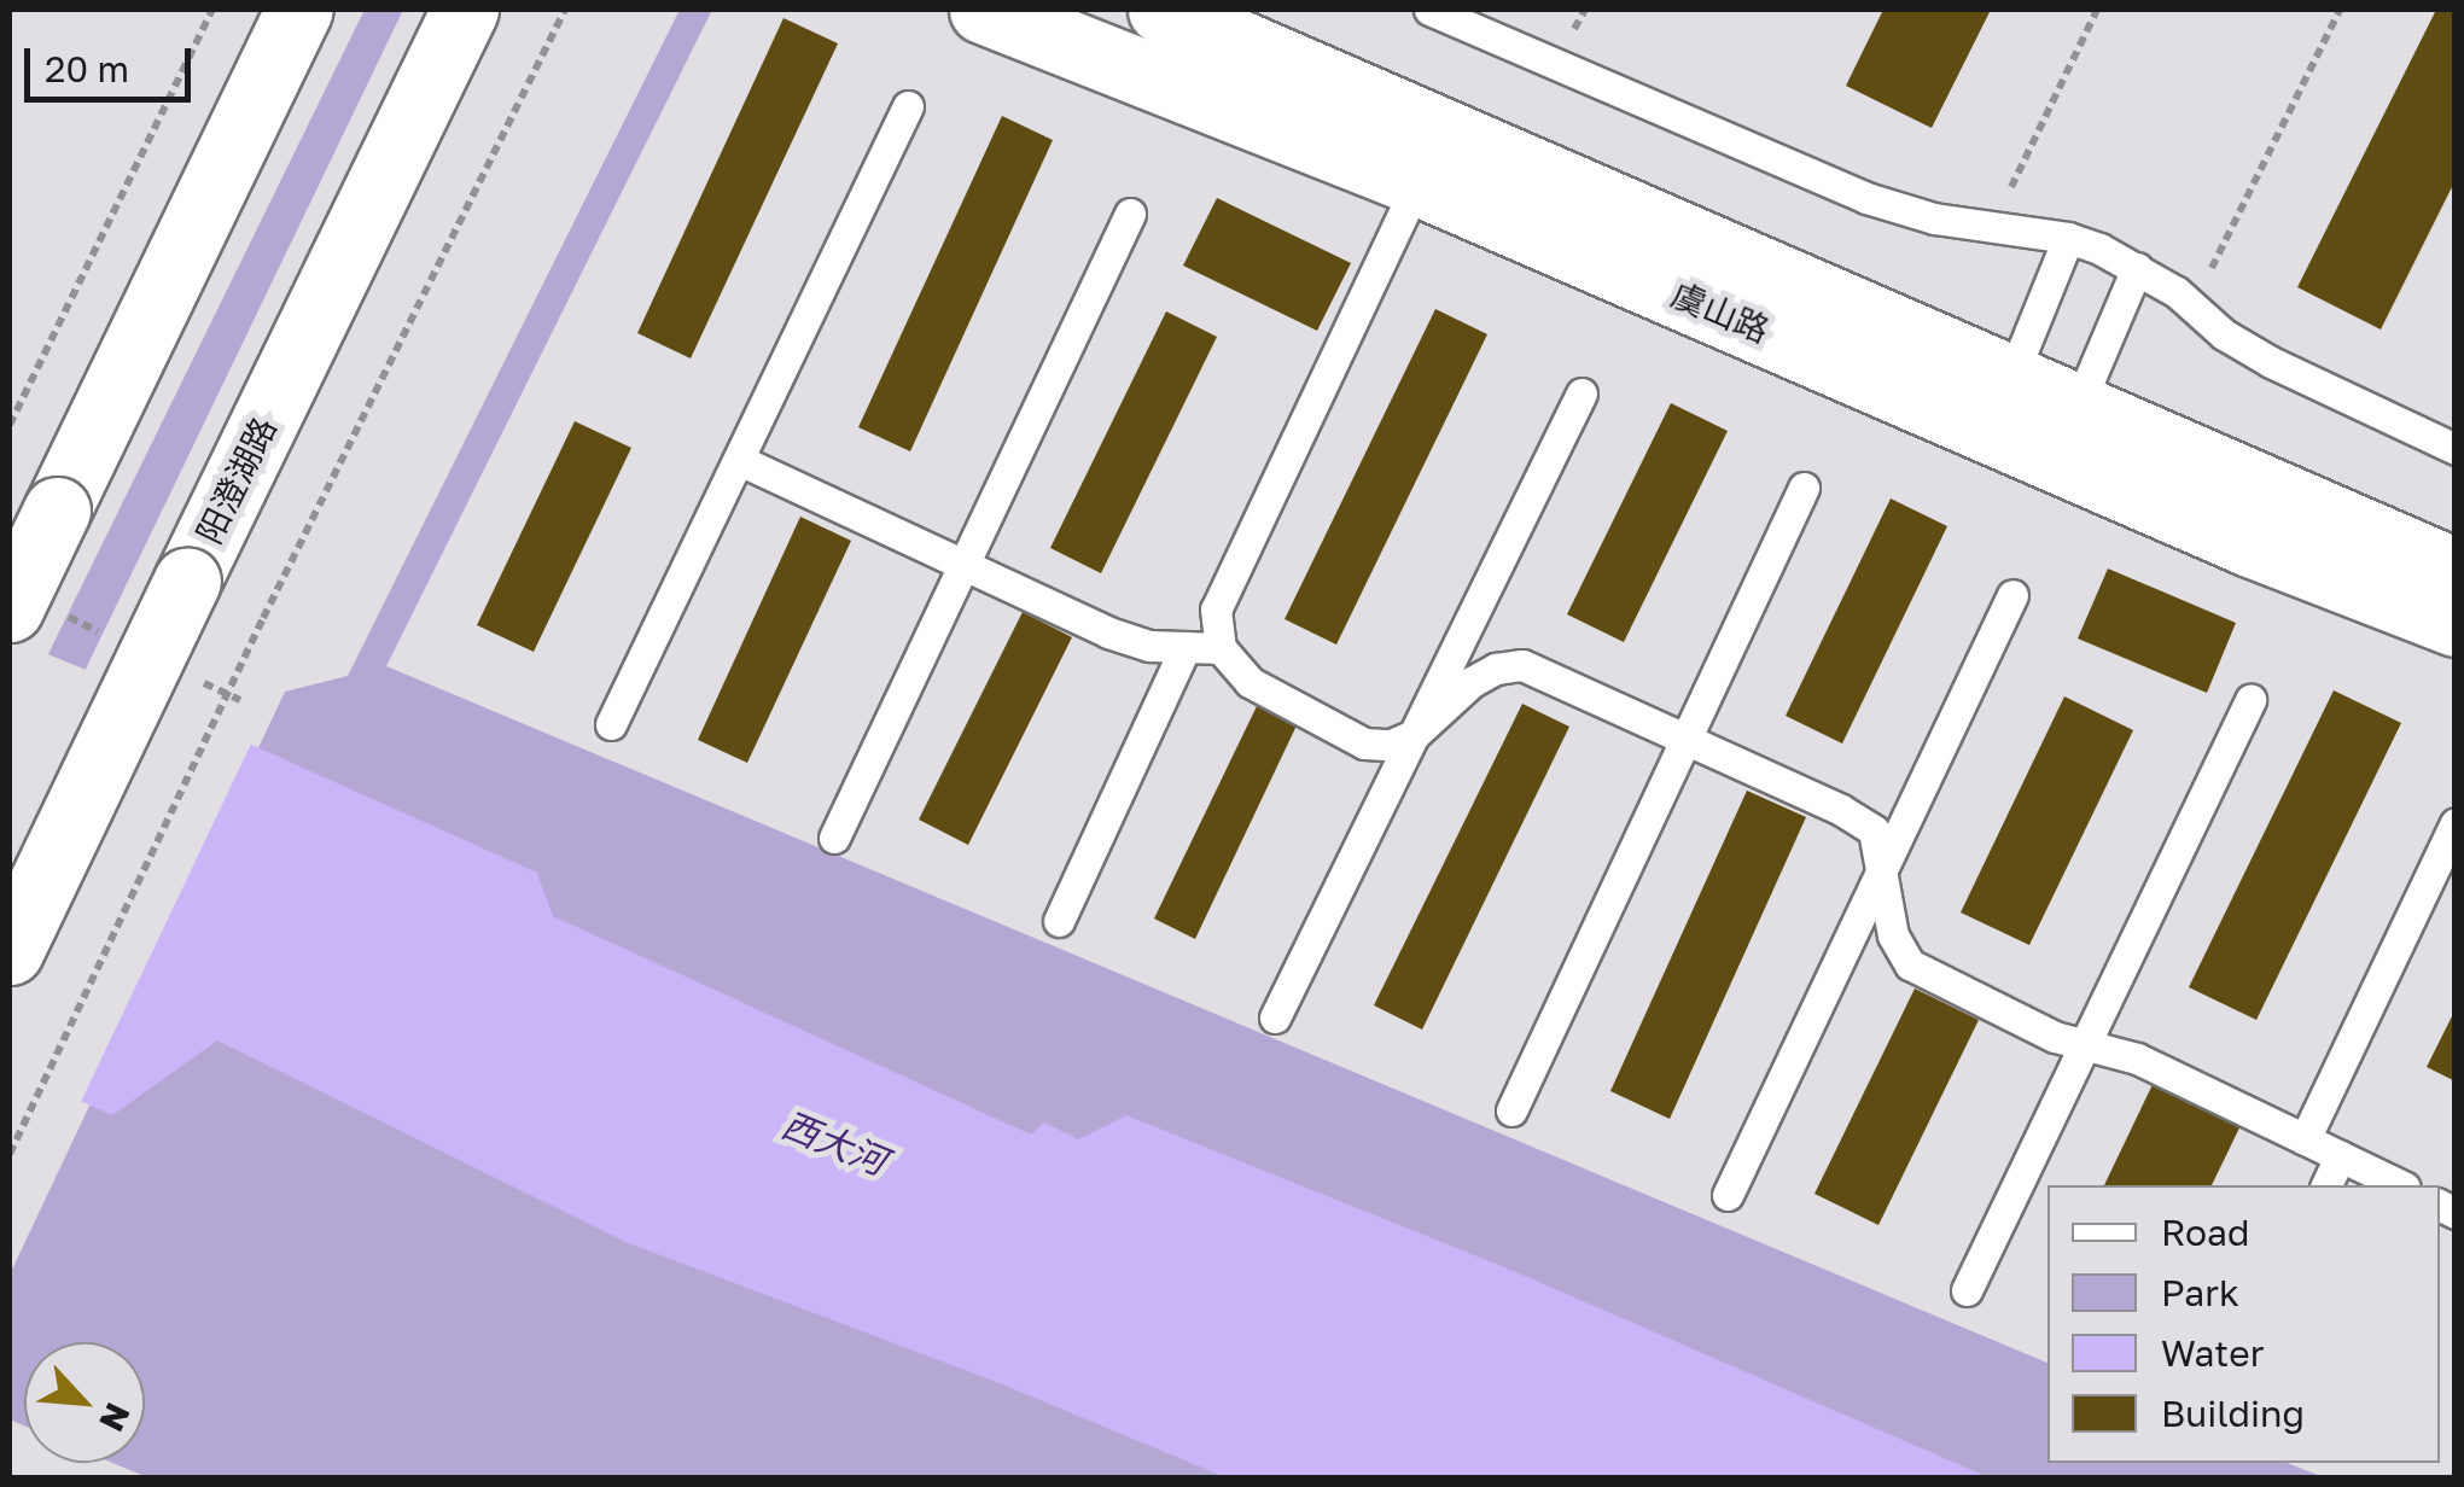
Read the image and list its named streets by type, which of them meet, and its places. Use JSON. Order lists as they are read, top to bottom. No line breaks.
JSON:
{"streets":{"street":["虞山路","阳澄湖路"]},"water":["西大河"],"legend":["Road","Park","Water","Building"],"scale_bar":"20 m","north":"bottom right"}
